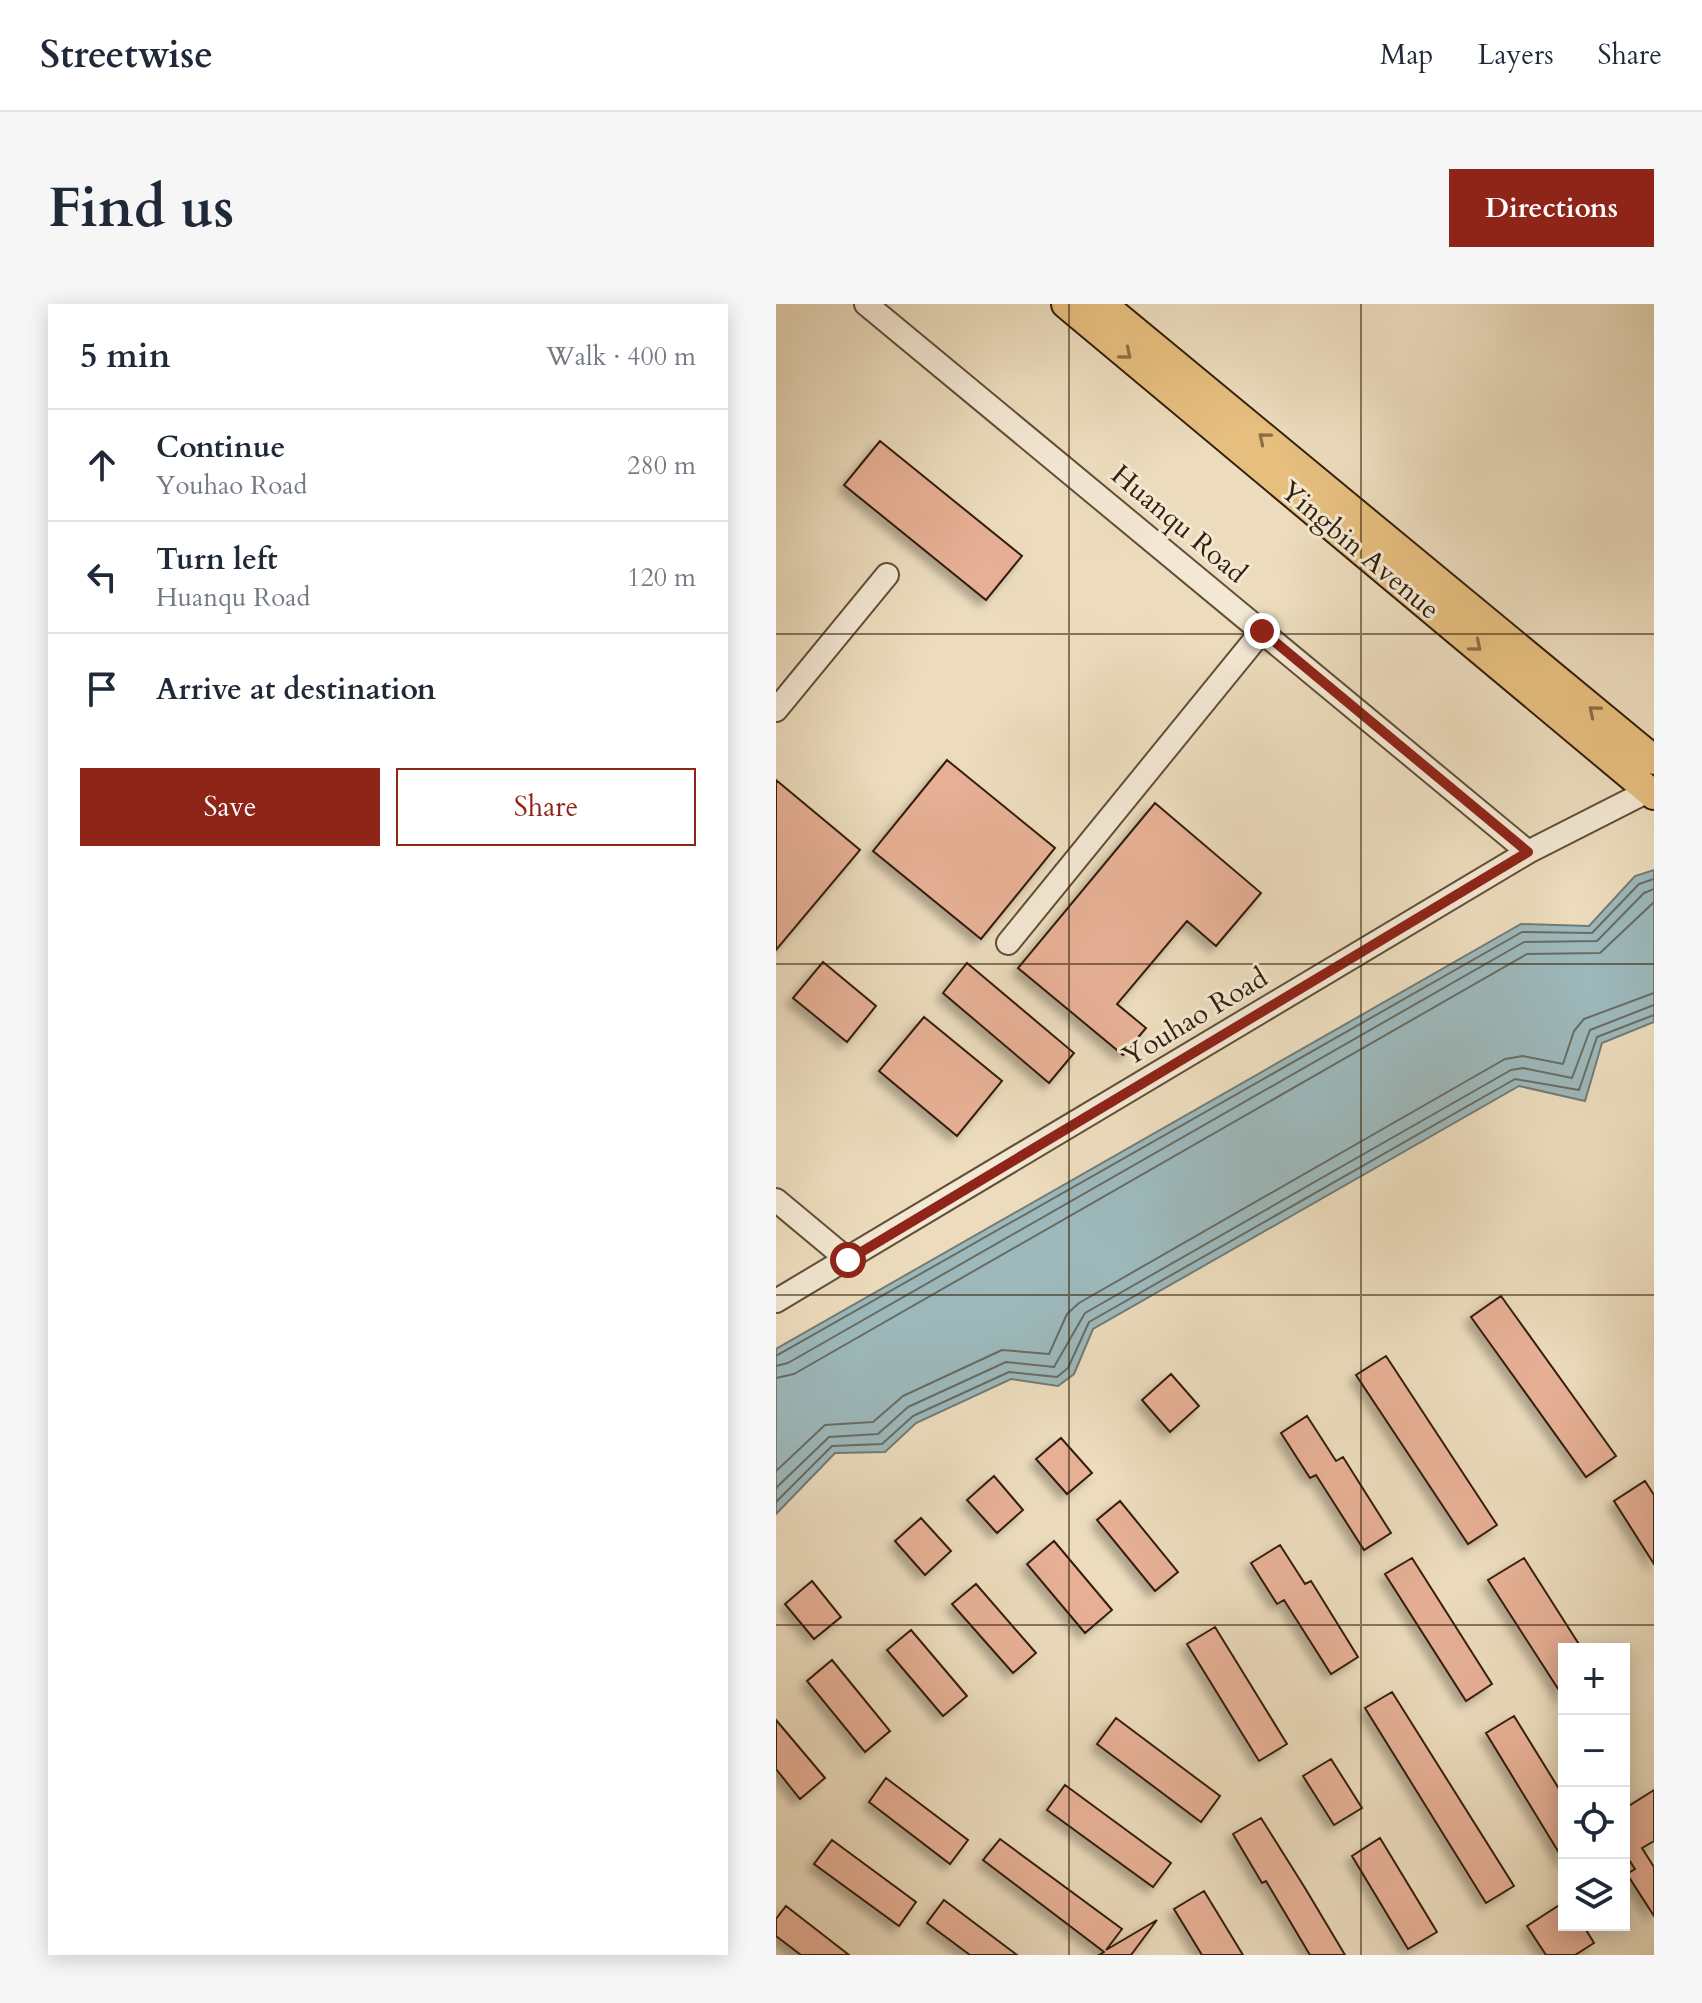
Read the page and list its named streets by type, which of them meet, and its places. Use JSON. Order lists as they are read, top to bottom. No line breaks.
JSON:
{"streets":{"main road":["Yingbin Avenue"],"street":["Huanqu Road","Youhao Road"]},"crossings":[["Huanqu Road","Youhao Road"],["Yingbin Avenue","Youhao Road"]],"page":{"header":"Streetwise","nav":["Map","Layers","Share"],"buttons":["Directions",["Save","Share"]],"title":"Find us","heading":["5 min","Walk · 400 m"],"list":[["Continue","Youhao Road","280 m"],["Turn left","Huanqu Road","120 m"],"Arrive at destination"],"map_buttons":["+","−"]}}
